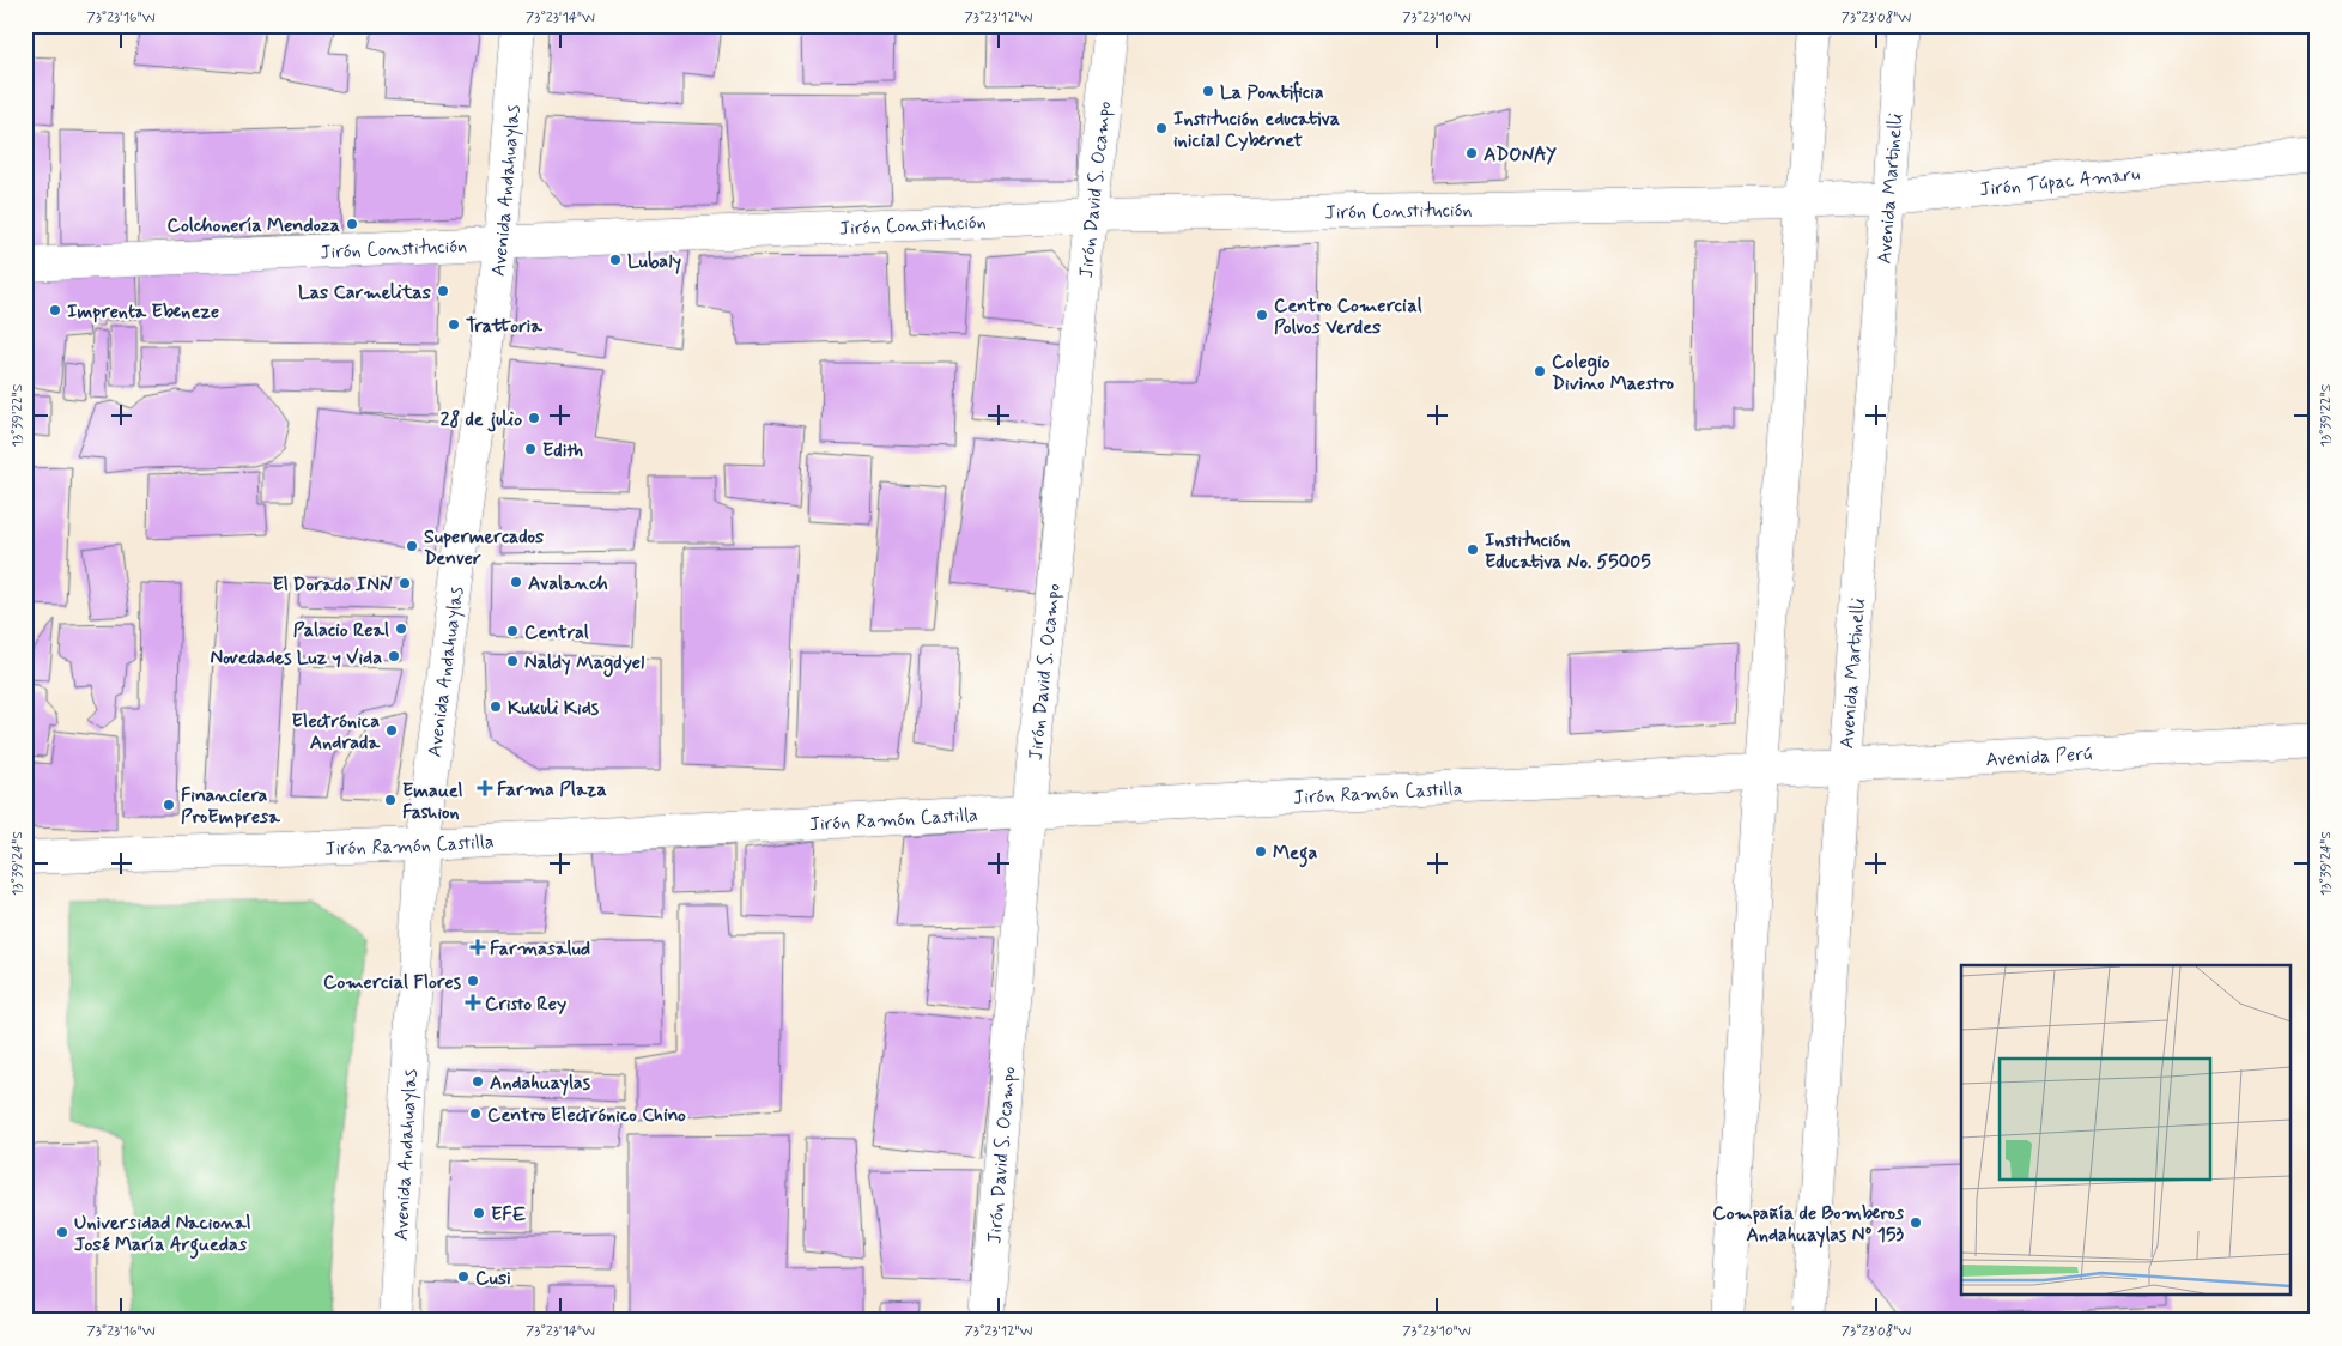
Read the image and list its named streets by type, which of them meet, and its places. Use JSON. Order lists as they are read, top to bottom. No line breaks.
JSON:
{"streets":{"street":["Jirón Túpac Amaru","Avenida Martinelli","Avenida Andahuaylas","Jirón David S. Ocampo","Jirón Constitución","Avenida Perú","Jirón Ramón Castilla"]},"crossings":[["Jirón Túpac Amaru","Avenida Martinelli"],["Jirón Túpac Amaru","Jirón Constitución"],["Avenida Martinelli","Avenida Perú"],["Avenida Andahuaylas","Jirón Constitución"],["Avenida Andahuaylas","Jirón Ramón Castilla"],["Jirón David S. Ocampo","Jirón Constitución"],["Jirón David S. Ocampo","Jirón Ramón Castilla"],["Avenida Perú","Jirón Ramón Castilla"]],"places":{"other":["La Pontificia","Institución educativa inicial Cybernet","ADONAY","Colchonería Mendoza","Lubaly","Las Carmelitas","Imprenta Ebeneze","Centro Comercial Polvos Verdes","Trattoria","Colegio Divino Maestro","28 de julio","Edith","Supermercados Denver","Institución Educativa No. 55005","Avalanch","El Dorado INN","Palacio Real","Central","Novedades Luz y Vida","Naldy Magdyel","Kukuli Kids","Electrónica Andrada","Emauel Fashion","Financiera ProEmpresa","Mega","Comercial Flores","Andahuaylas","Centro Electrónico Chino","EFE","Compañía de Bomberos Andahuaylas Nº 153","Universidad Nacional José María Arguedas","Cusi"],"health":["Farma Plaza","Farmasalud","Cristo Rey"]},"coordinates":["73°23'16\"W","73°23'14\"W","73°23'12\"W","73°23'10\"W","73°23'08\"W","13°39'22\"S","13°39'24\"S"]}
